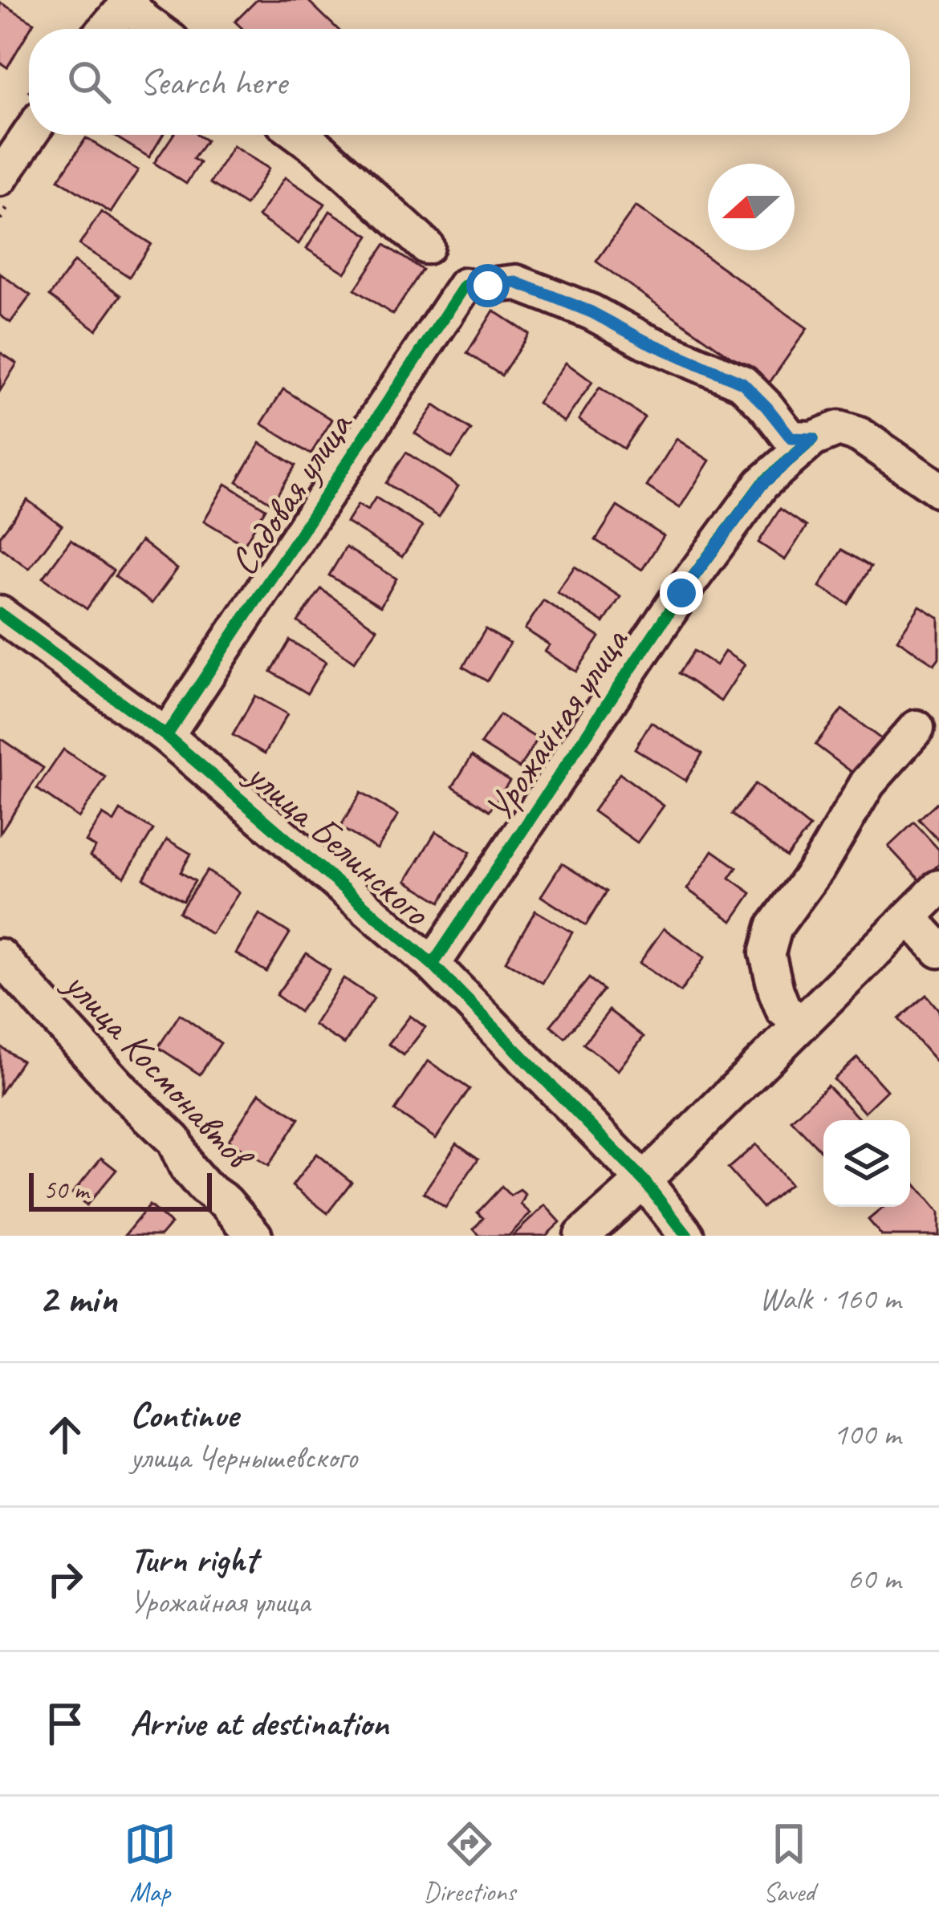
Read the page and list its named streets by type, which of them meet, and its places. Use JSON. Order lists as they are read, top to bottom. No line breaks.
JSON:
{"streets":{"street":["Садовая улица","Урожайная улица","улица Белинского","улица Космонавтов"]},"crossings":[["Садовая улица","Урожайная улица"],["Садовая улица","улица Белинского"],["Урожайная улица","улица Белинского"]],"scale_bar":"50 m","north":"left","page":{"search":"Search here","scale":"50 m","heading":["2 min","Walk · 160 m"],"list":[["Continue","улица Чернышевского","100 m"],["Turn right","Урожайная улица","60 m"],"Arrive at destination"],"nav":["Map","Directions","Saved"]}}
